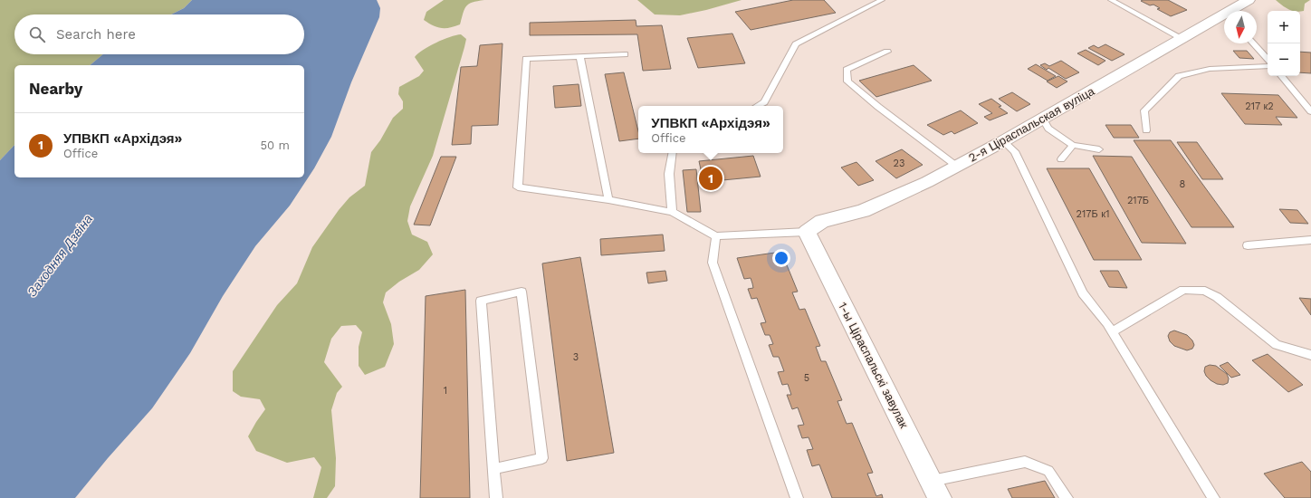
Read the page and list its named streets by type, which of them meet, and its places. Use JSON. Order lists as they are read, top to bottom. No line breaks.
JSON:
{"streets":{"street":["2-я Ціраспальская вуліца","1-ы Ціраспальскі завулак"]},"crossings":[["2-я Ціраспальская вуліца","1-ы Ціраспальскі завулак"]],"water":["Заходняя Дзвіна"],"house_numbers":["217 к2","23","8","217Б","217Б к1","3","5","1"],"north":"bottom","page":{"map_buttons":["+","−"],"search":"Search here","heading":"Nearby","popup":["УПВКП «Архідэя»","Office"],"list":[{"mark":"1","name":"УПВКП «Архідэя»","note":"Office","value":"50 m"}],"pins":"1"}}
